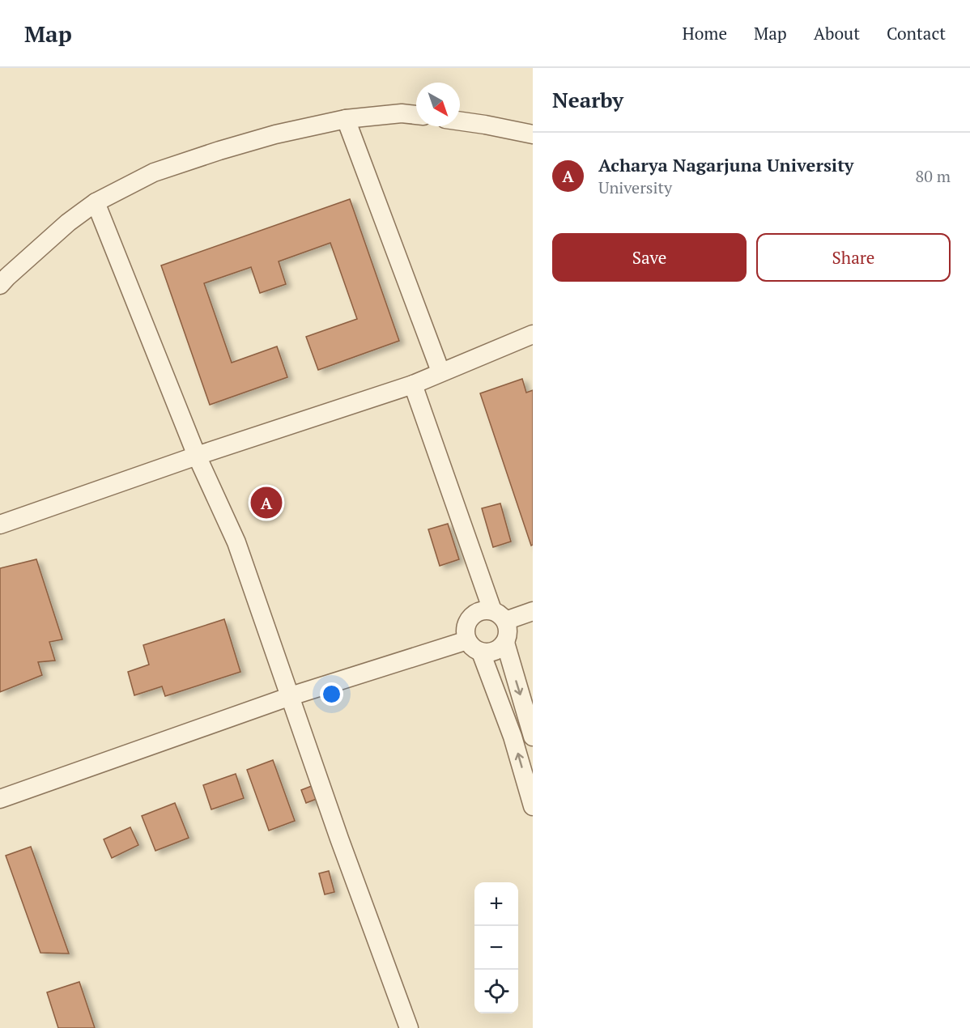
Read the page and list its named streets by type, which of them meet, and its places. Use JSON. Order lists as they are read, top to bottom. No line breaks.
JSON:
{"north":"bottom right","page":{"header":"Map","nav":["Home","Map","About","Contact"],"heading":"Nearby","list":[{"mark":"A","name":"Acharya Nagarjuna University","note":"University","value":"80 m"}],"buttons":["Save","Share"],"pins":"A","map_buttons":["+","−"]}}
